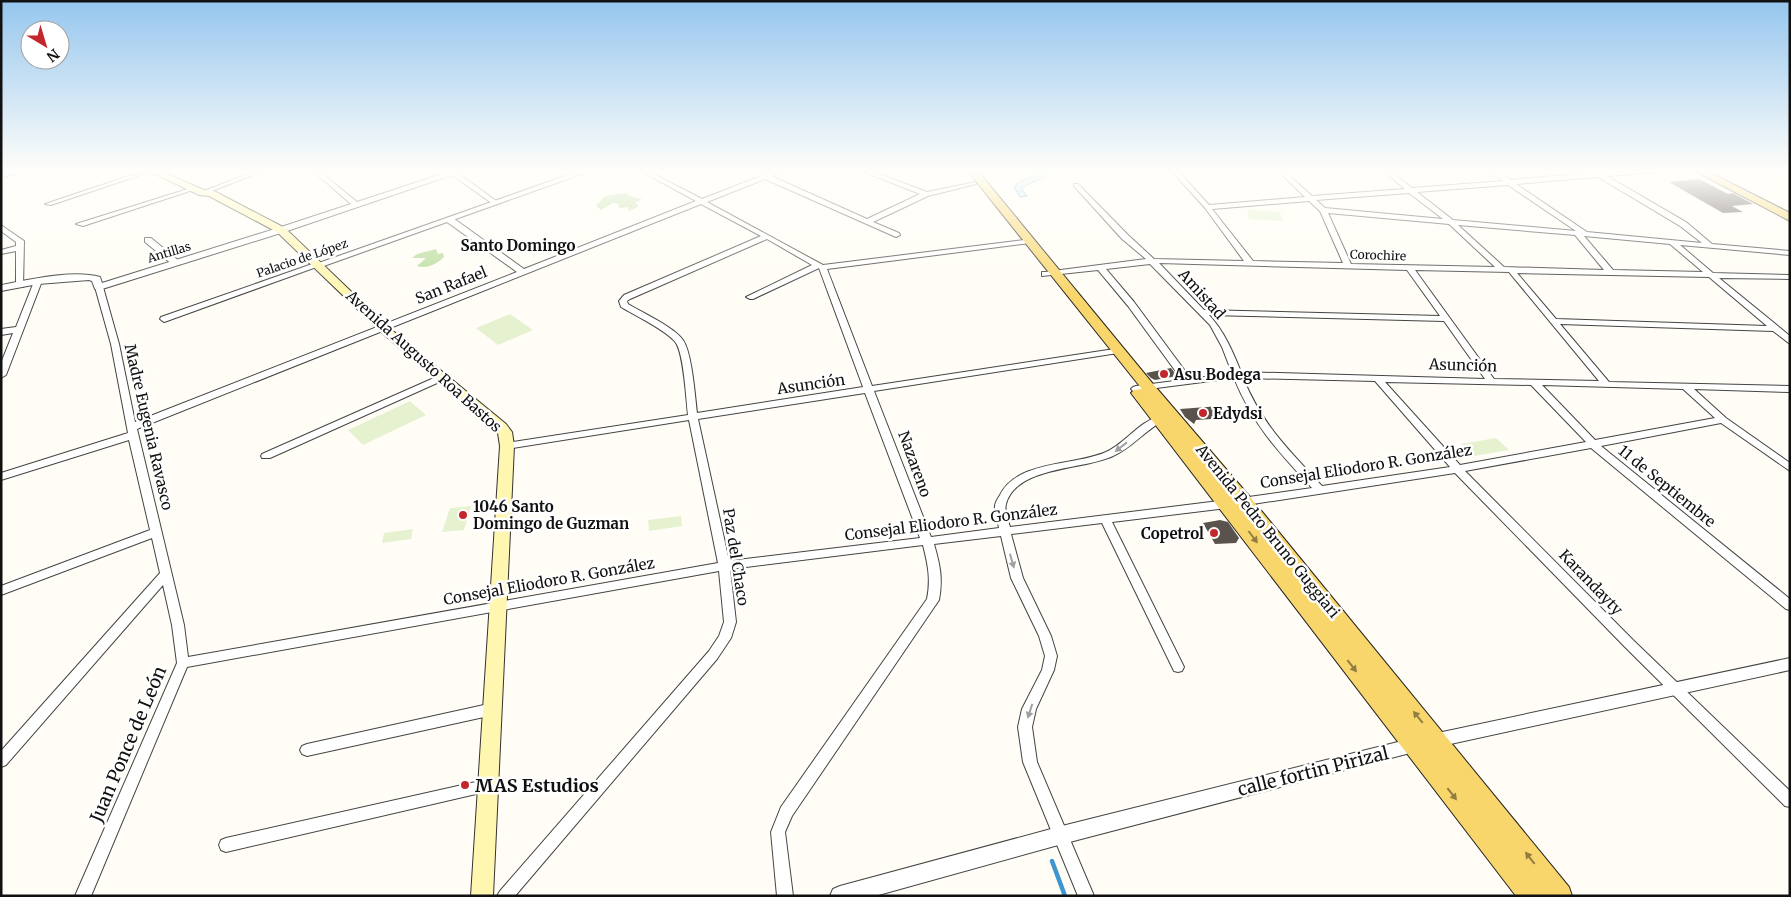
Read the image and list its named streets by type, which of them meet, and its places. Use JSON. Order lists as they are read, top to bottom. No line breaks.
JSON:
{"streets":{"main road":["Avenida Augusto Roa Bastos","Avenida Pedro Bruno Guggiari"],"street":["Antillas","Corochire","Palacio de López","San Rafael","Amistad","Asunción","Madre Eugenia Ravasco","Nazareno","Consejal Eliodoro R. González","11 de Septiembre","Paz del Chaco","Karandayty","Juan Ponce de León","calle fortin Pirizal"]},"crossings":[["Antillas","Avenida Augusto Roa Bastos"],["Antillas","Madre Eugenia Ravasco"],["Corochire","Amistad"],["Corochire","Avenida Pedro Bruno Guggiari"],["Palacio de López","Avenida Augusto Roa Bastos"],["San Rafael","Avenida Augusto Roa Bastos"],["San Rafael","Madre Eugenia Ravasco"],["Amistad","Asunción"],["Amistad","Consejal Eliodoro R. González"],["Avenida Augusto Roa Bastos","Asunción"],["Avenida Augusto Roa Bastos","Consejal Eliodoro R. González"],["Asunción","Nazareno"],["Asunción","11 de Septiembre"],["Asunción","Avenida Pedro Bruno Guggiari"],["Asunción","Paz del Chaco"],["Asunción","Karandayty"],["Madre Eugenia Ravasco","Juan Ponce de León"],["Nazareno","Consejal Eliodoro R. González"],["Consejal Eliodoro R. González","11 de Septiembre"],["Consejal Eliodoro R. González","Avenida Pedro Bruno Guggiari"],["Consejal Eliodoro R. González","Paz del Chaco"],["Consejal Eliodoro R. González","Karandayty"],["Consejal Eliodoro R. González","Juan Ponce de León"],["Avenida Pedro Bruno Guggiari","calle fortin Pirizal"],["Karandayty","calle fortin Pirizal"]],"districts":["Santo Domingo"],"places":["Asu Bodega","Edydsi","1046 Santo Domingo de Guzman","Copetrol","MAS Estudios"],"north":"bottom right"}
